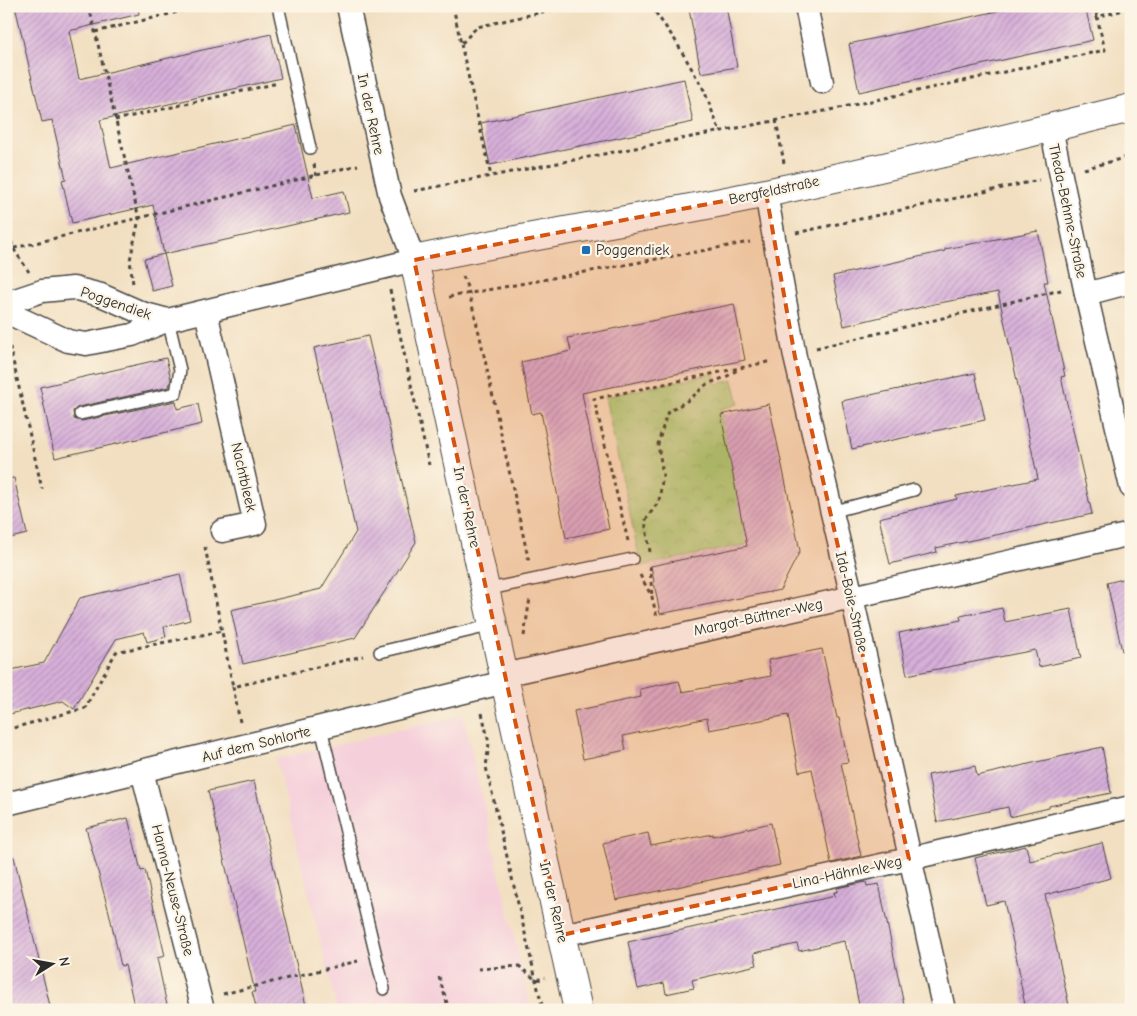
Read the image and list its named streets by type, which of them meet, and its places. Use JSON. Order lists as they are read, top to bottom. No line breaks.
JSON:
{"streets":{"street":["In der Rehre","Bergfeldstraße","Theda-Behme-Straße","Poggendiek","Nachtbleek","Ida-Boie-Straße","Margot-Büttner-Weg","Auf dem Sohlorte","Lina-Hähnle-Weg","Hanna-Neuse-Straße"]},"crossings":[["In der Rehre","Bergfeldstraße"],["In der Rehre","Poggendiek"],["In der Rehre","Margot-Büttner-Weg"],["In der Rehre","Auf dem Sohlorte"],["In der Rehre","Lina-Hähnle-Weg"],["Bergfeldstraße","Theda-Behme-Straße"],["Bergfeldstraße","Poggendiek"],["Bergfeldstraße","Ida-Boie-Straße"],["Poggendiek","Nachtbleek"],["Ida-Boie-Straße","Margot-Büttner-Weg"],["Ida-Boie-Straße","Lina-Hähnle-Weg"],["Margot-Büttner-Weg","Auf dem Sohlorte"],["Auf dem Sohlorte","Hanna-Neuse-Straße"]],"places":{"transit":["Poggendiek"]},"north":"right"}
